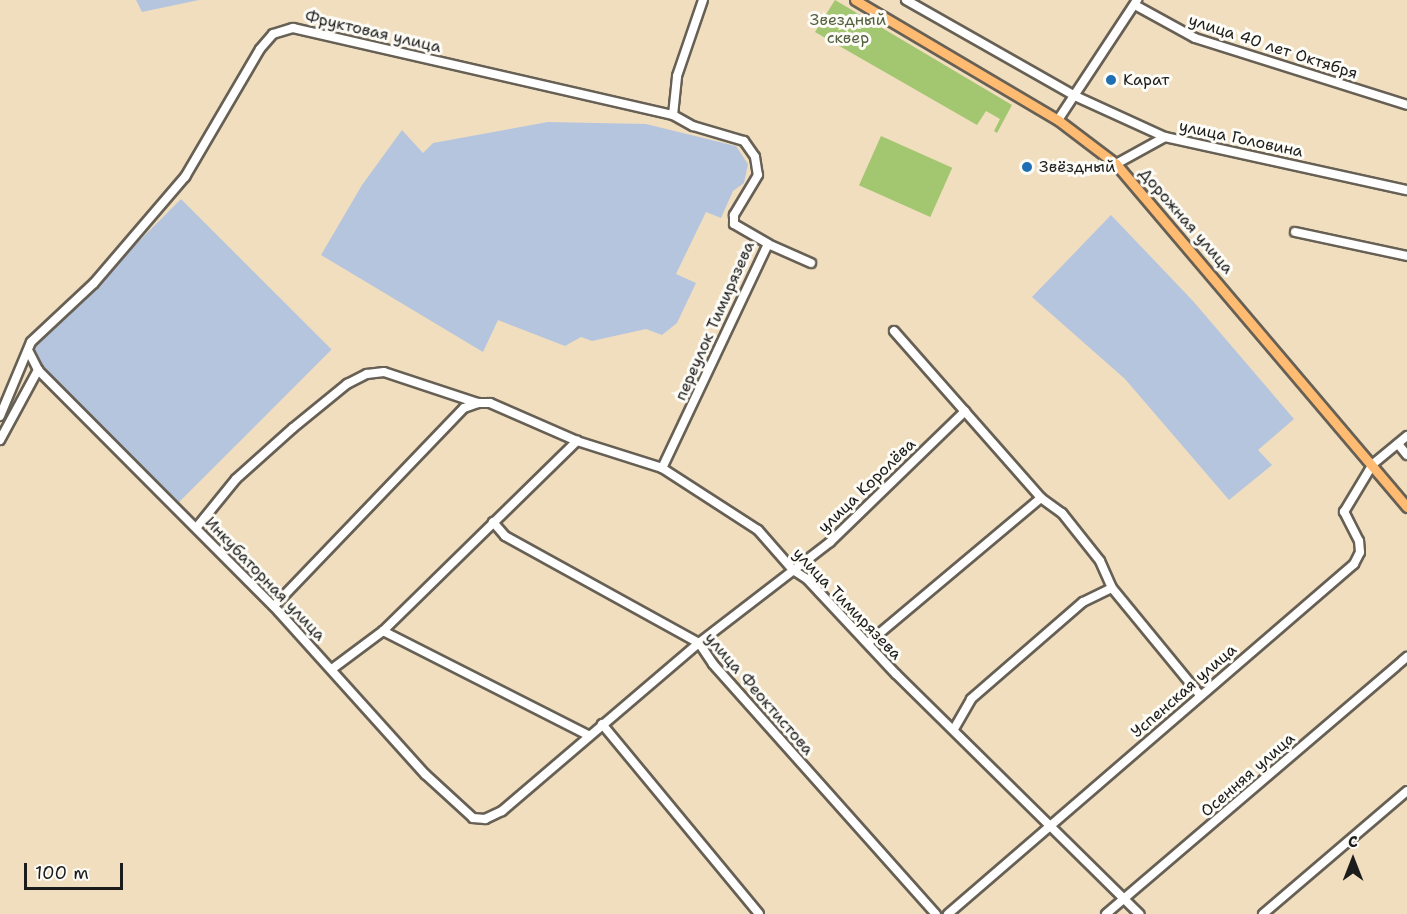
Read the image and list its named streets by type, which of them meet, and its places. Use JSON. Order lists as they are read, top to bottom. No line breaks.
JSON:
{"streets":{"main road":["Дорожная улица"],"street":["Фруктовая улица","улица 40 лет Октября","улица Головина","переулок Тимирязева","улица Королёва","Инкубаторная улица","улица Тимирязева","Успенская улица","улица Феоктистова","Осенняя улица"]},"crossings":[["Фруктовая улица","переулок Тимирязева"],["Фруктовая улица","Инкубаторная улица"],["Дорожная улица","Успенская улица"],["переулок Тимирязева","улица Тимирязева"],["улица Королёва","Инкубаторная улица"],["улица Королёва","улица Тимирязева"],["улица Королёва","улица Феоктистова"],["Инкубаторная улица","улица Тимирязева"],["улица Тимирязева","Успенская улица"],["улица Тимирязева","Осенняя улица"]],"parks":["Звездный сквер"],"places":["Карат","Звёздный"],"scale_bar":"100 m","north":"top"}
